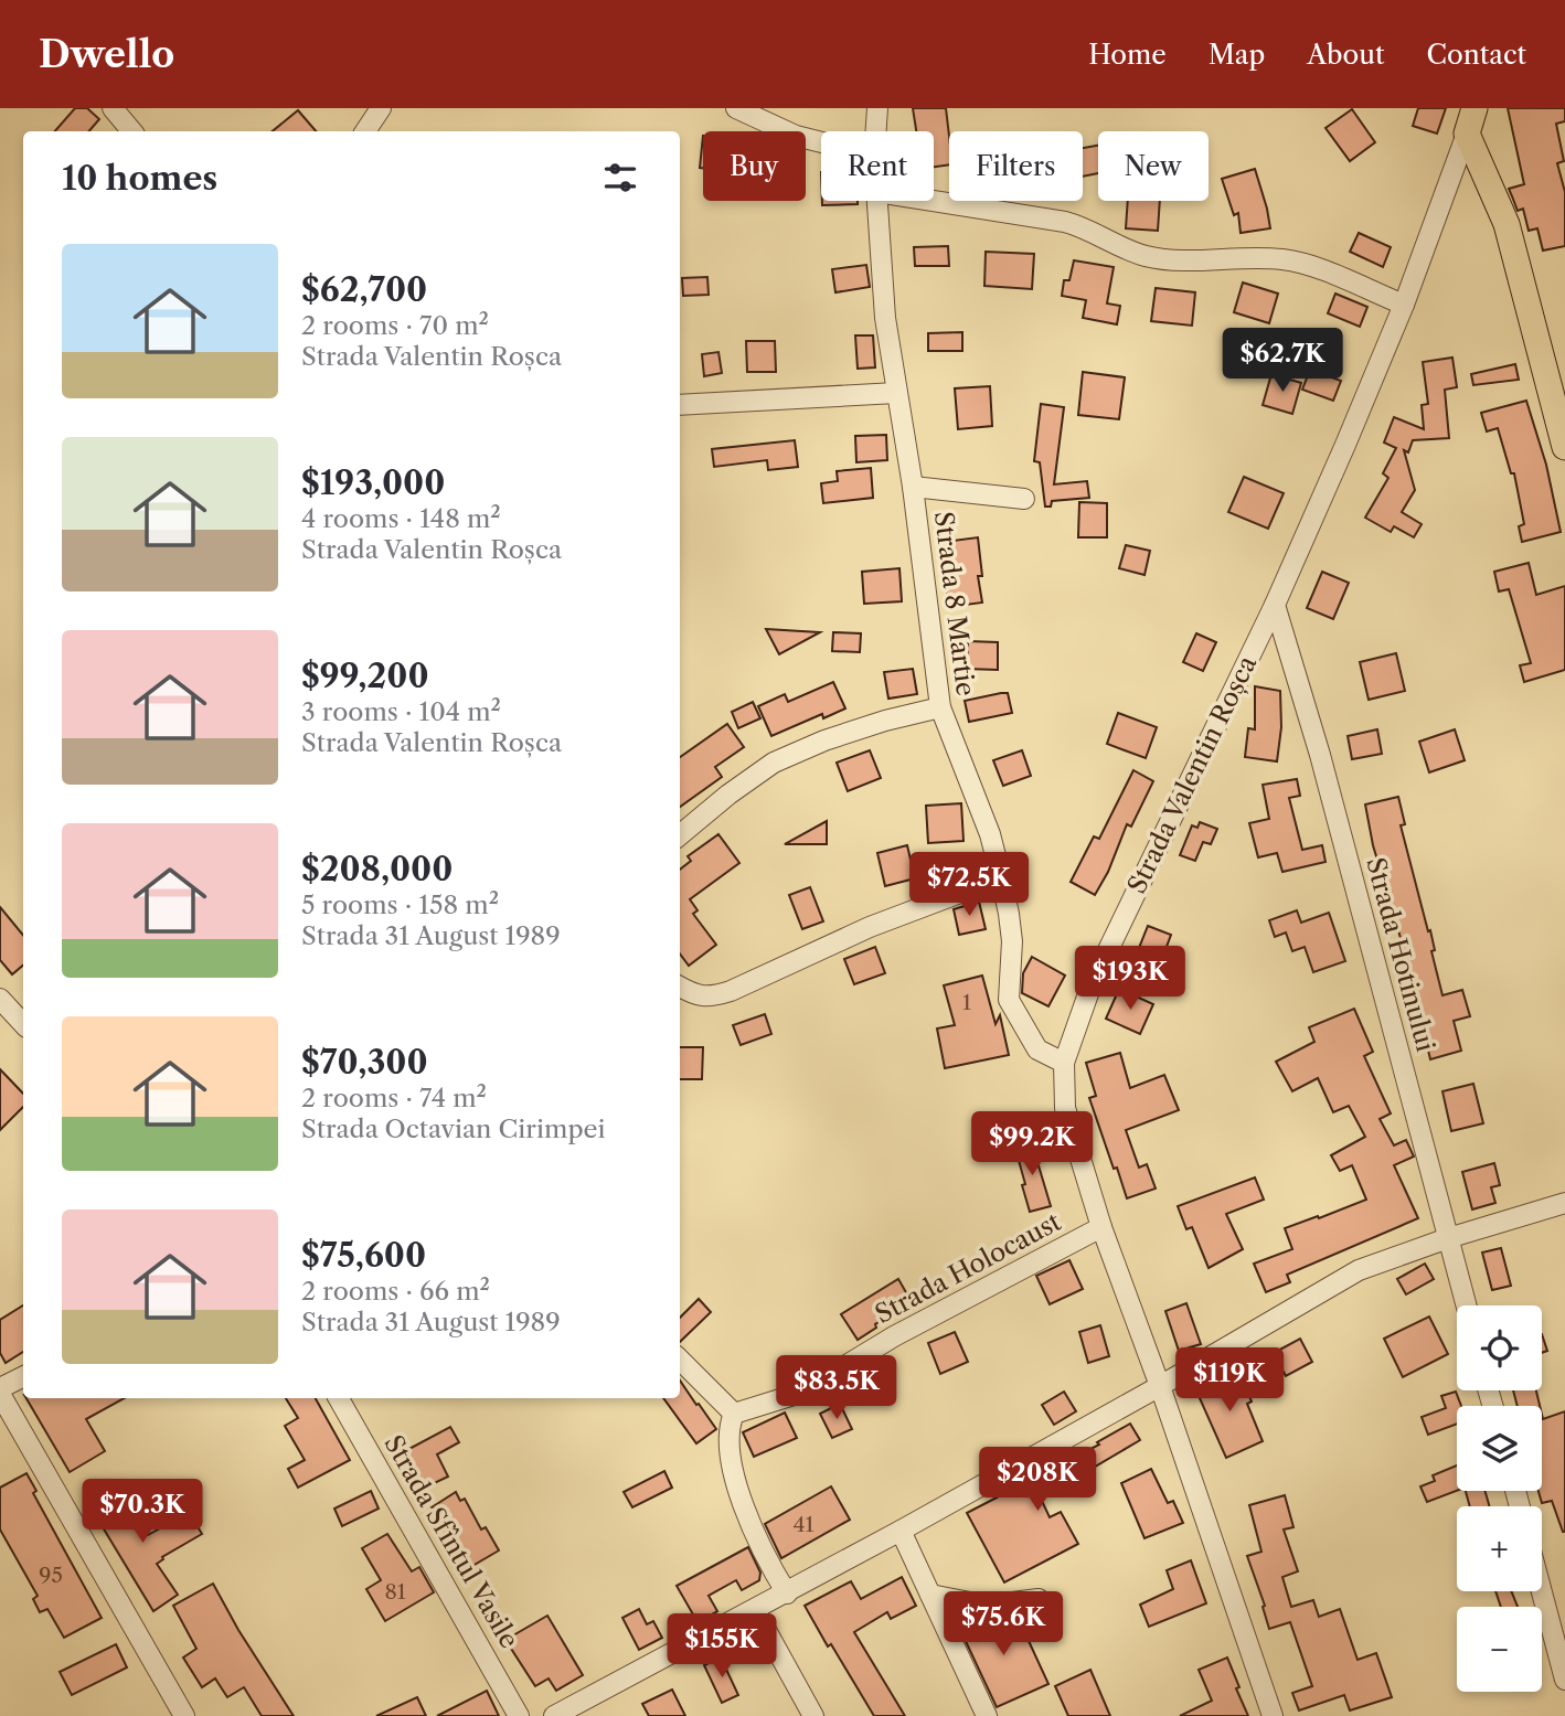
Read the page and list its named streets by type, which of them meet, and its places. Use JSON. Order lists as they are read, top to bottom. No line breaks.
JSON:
{"streets":{"main road":["Strada Valentin Roșca"],"street":["Strada 8 Martie","Strada Hotinului","Strada Holocaust","Strada Sfîntul Vasile"]},"crossings":[["Strada 8 Martie","Strada Valentin Roșca"],["Strada Valentin Roșca","Strada Hotinului"],["Strada Valentin Roșca","Strada Holocaust"]],"house_numbers":["1","41","95","81"],"page":{"header":"Dwello","nav":["Home","Map","About","Contact"],"chip":["Buy","Rent","Filters","New"],"heading":"10 homes","list":[{"name":"$62,700","note":"2 rooms · 70 m² · Strada Valentin Roșca"},{"name":"$193,000","note":"4 rooms · 148 m² · Strada Valentin Roșca"},{"name":"$99,200","note":"3 rooms · 104 m² · Strada Valentin Roșca"},{"name":"$208,000","note":"5 rooms · 158 m² · Strada 31 August 1989"},{"name":"$70,300","note":"2 rooms · 74 m² · Strada Octavian Cirimpei"},{"name":"$75,600","note":"2 rooms · 66 m² · Strada 31 August 1989"}],"price":["$62.7K","$72.5K","$193K","$99.2K","$119K","$83.5K","$208K","$70.3K","$75.6K","$155K"],"map_buttons":["+","−"]}}
